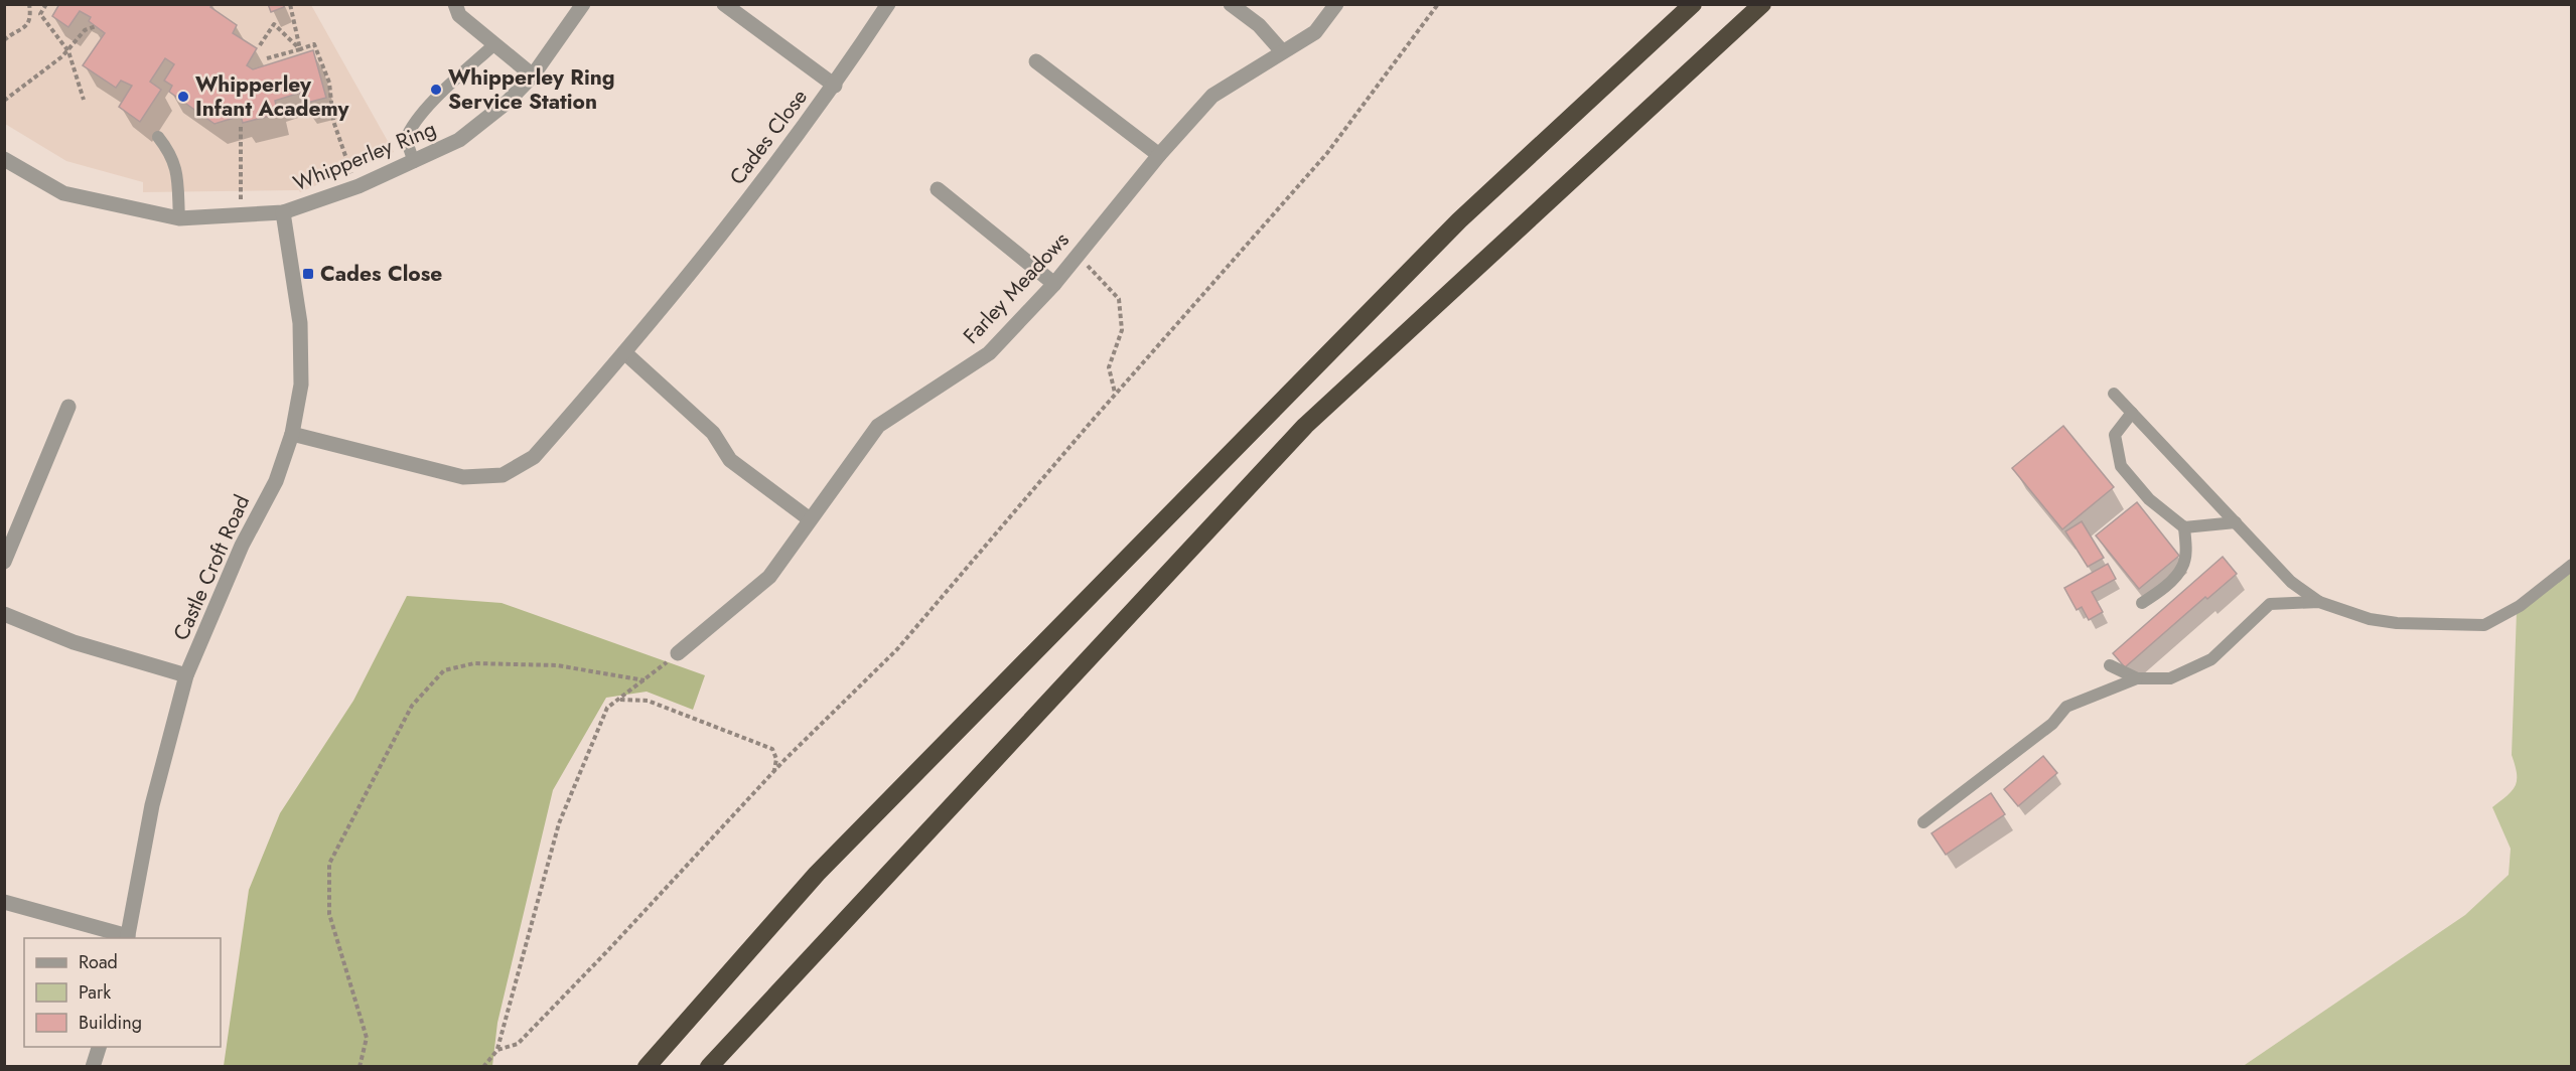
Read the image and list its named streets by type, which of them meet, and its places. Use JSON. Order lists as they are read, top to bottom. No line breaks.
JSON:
{"streets":{"street":["Cades Close","Whipperley Ring","Farley Meadows","Castle Croft Road"]},"crossings":[["Cades Close","Castle Croft Road"],["Whipperley Ring","Castle Croft Road"]],"places":{"other":["Whipperley Ring Service Station","Whipperley Infant Academy"],"transit":["Cades Close"]},"legend":["Road","Park","Building"]}
